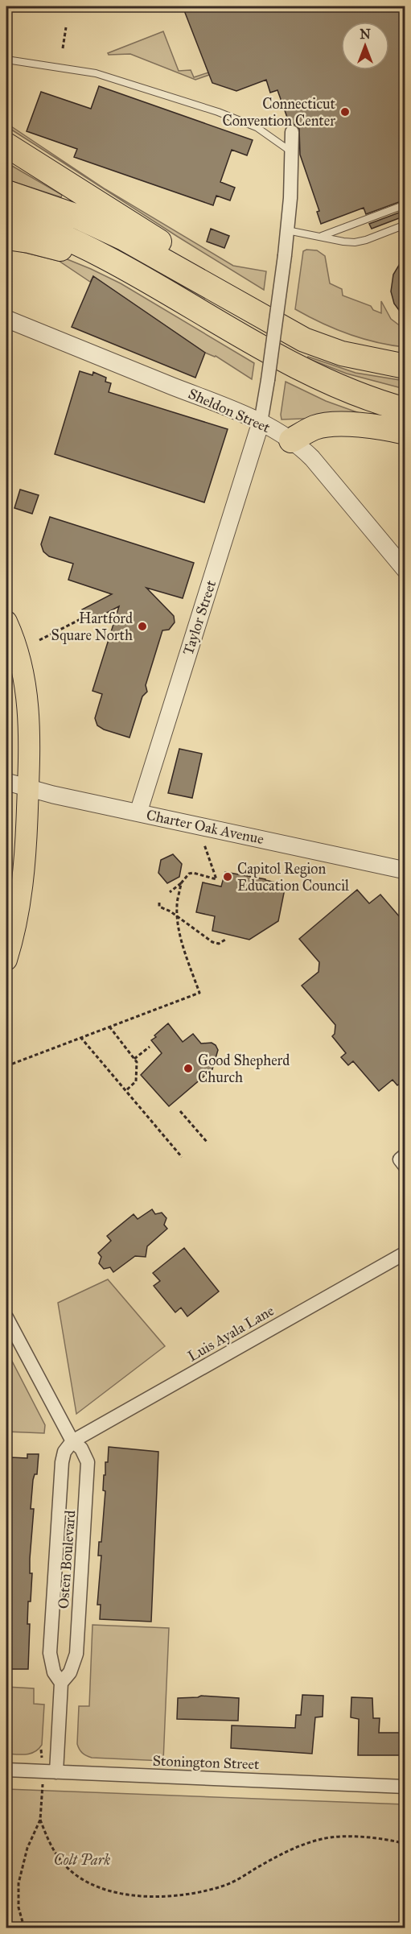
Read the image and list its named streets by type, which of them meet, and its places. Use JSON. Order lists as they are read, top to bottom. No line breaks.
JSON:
{"streets":{"street":["Sheldon Street","Taylor Street","Charter Oak Avenue","Luis Ayala Lane","Osten Boulevard","Stonington Street"]},"crossings":[["Sheldon Street","Taylor Street"],["Taylor Street","Charter Oak Avenue"],["Luis Ayala Lane","Osten Boulevard"],["Osten Boulevard","Stonington Street"]],"parks":["Colt Park"],"places":["Connecticut Convention Center","Hartford Square North","Capitol Region Education Council","Good Shepherd Church"],"north":"top"}
